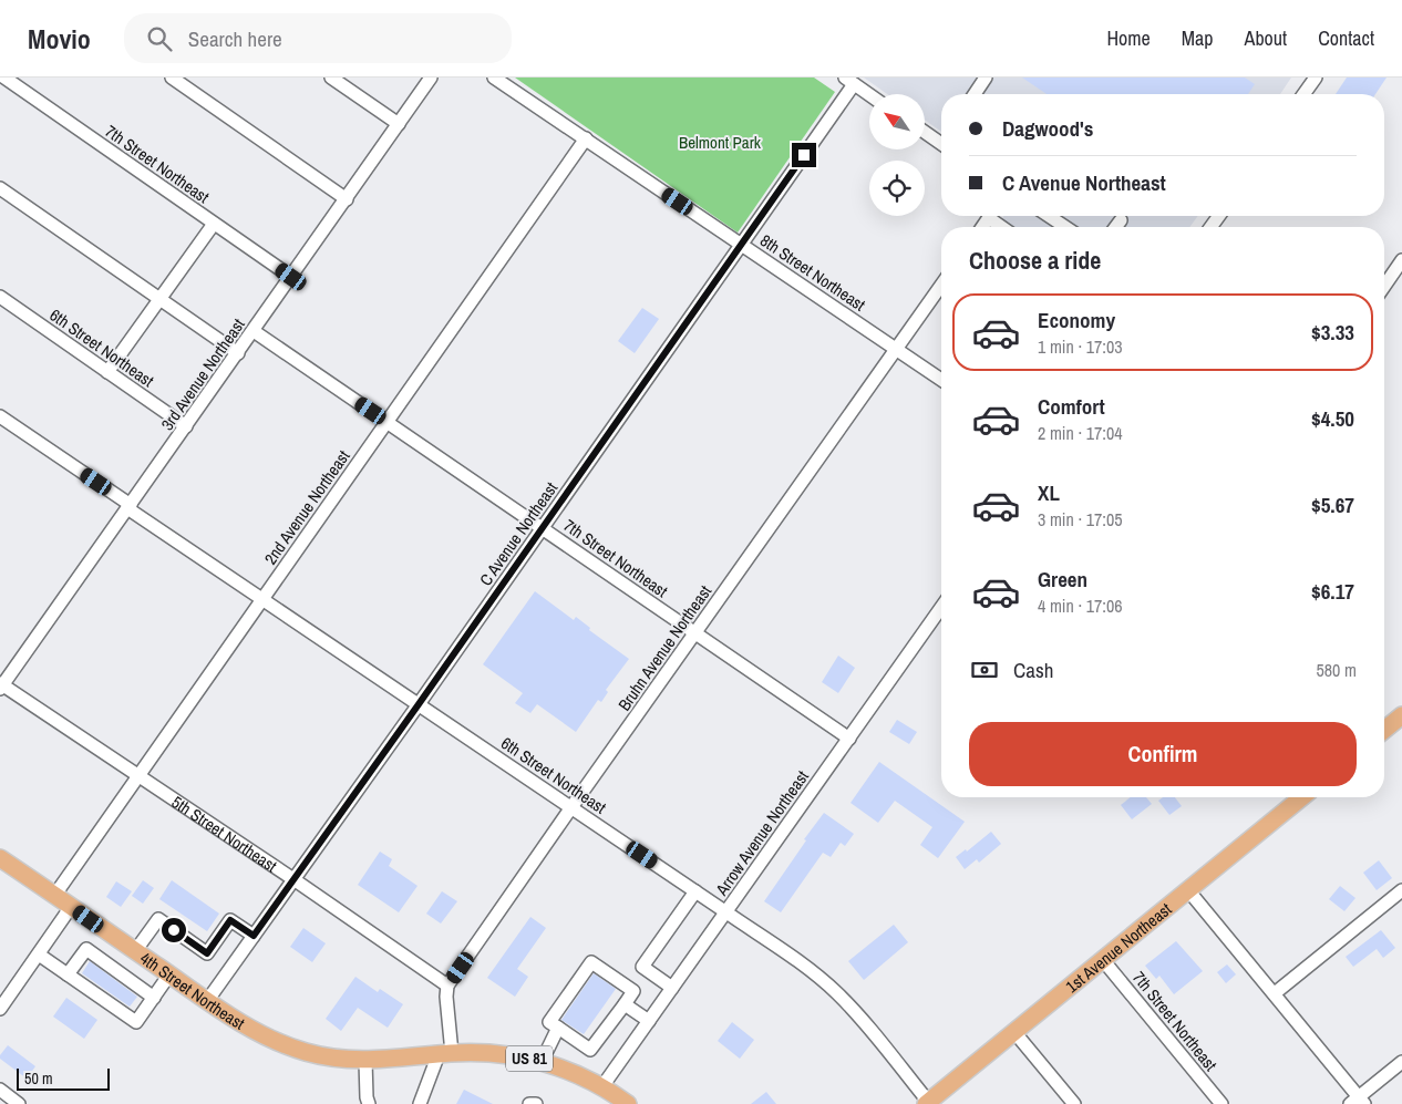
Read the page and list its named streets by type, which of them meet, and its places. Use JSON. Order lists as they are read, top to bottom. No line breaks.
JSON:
{"streets":{"main road":["1st Avenue Northeast","4th Street Northeast","US 81"],"street":["7th Street Northeast","8th Street Northeast","6th Street Northeast","3rd Avenue Northeast","2nd Avenue Northeast","C Avenue Northeast","Bruhn Avenue Northeast","5th Street Northeast","Arrow Avenue Northeast"]},"crossings":[["7th Street Northeast","3rd Avenue Northeast"],["7th Street Northeast","2nd Avenue Northeast"],["7th Street Northeast","C Avenue Northeast"],["7th Street Northeast","Bruhn Avenue Northeast"],["7th Street Northeast","Arrow Avenue Northeast"],["7th Street Northeast","1st Avenue Northeast"],["8th Street Northeast","2nd Avenue Northeast"],["8th Street Northeast","C Avenue Northeast"],["8th Street Northeast","Bruhn Avenue Northeast"],["6th Street Northeast","3rd Avenue Northeast"],["6th Street Northeast","2nd Avenue Northeast"],["6th Street Northeast","C Avenue Northeast"],["6th Street Northeast","Bruhn Avenue Northeast"],["6th Street Northeast","Arrow Avenue Northeast"],["6th Street Northeast","1st Avenue Northeast"],["3rd Avenue Northeast","5th Street Northeast"],["2nd Avenue Northeast","5th Street Northeast"],["2nd Avenue Northeast","4th Street Northeast"],["C Avenue Northeast","5th Street Northeast"],["C Avenue Northeast","4th Street Northeast"],["Bruhn Avenue Northeast","5th Street Northeast"],["Arrow Avenue Northeast","US 81"],["4th Street Northeast","US 81"]],"parks":["Belmont Park"],"scale_bar":"50 m","north":"top left","page":{"header":"Movio","search":"Search here","nav":["Home","Map","About","Contact"],"banner":["Dagwood's","C Avenue Northeast"],"heading":"Choose a ride","list":[{"name":"Economy","note":"1 min · 17:03","value":"$3.33"},{"name":"Comfort","note":"2 min · 17:04","value":"$4.50"},{"name":"XL","note":"3 min · 17:05","value":"$5.67"},{"name":"Green","note":"4 min · 17:06","value":"$6.17"}],"pay":["Cash","580 m"],"buttons":"Confirm","scale":"50 m"}}
